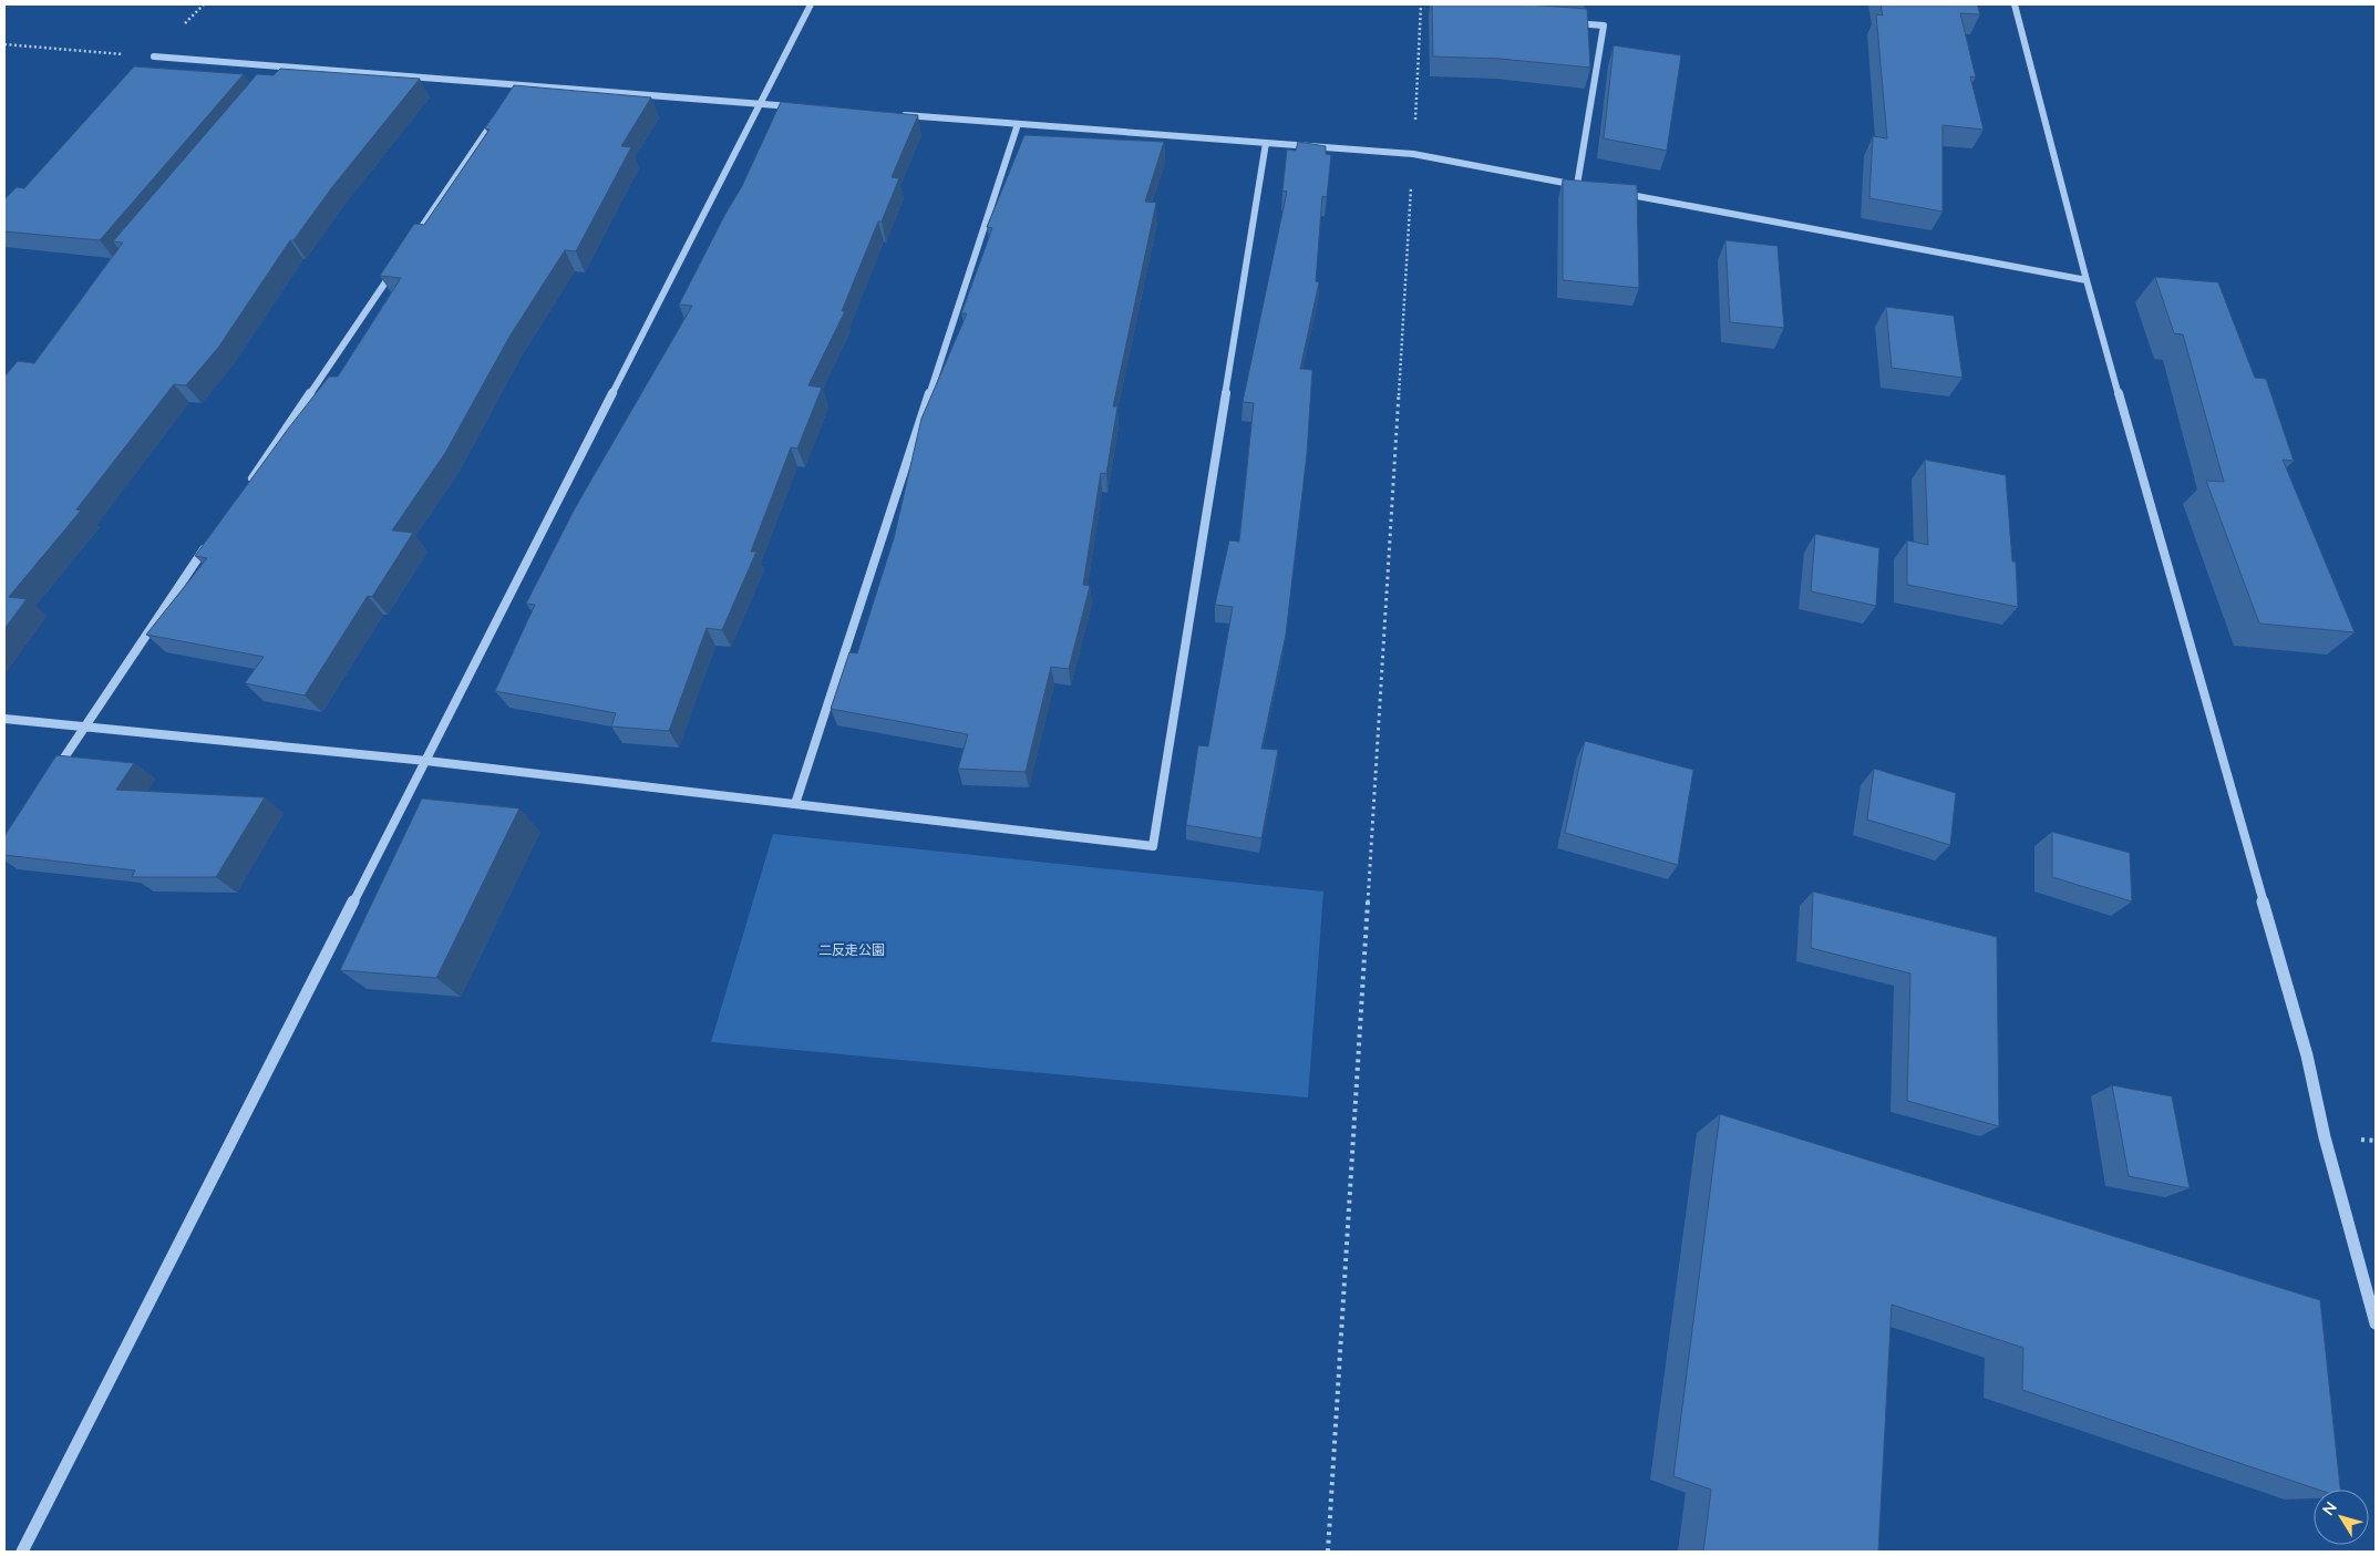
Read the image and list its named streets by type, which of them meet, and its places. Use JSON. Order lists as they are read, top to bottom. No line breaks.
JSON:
{"parks":["二反走公園"],"north":"top left"}
